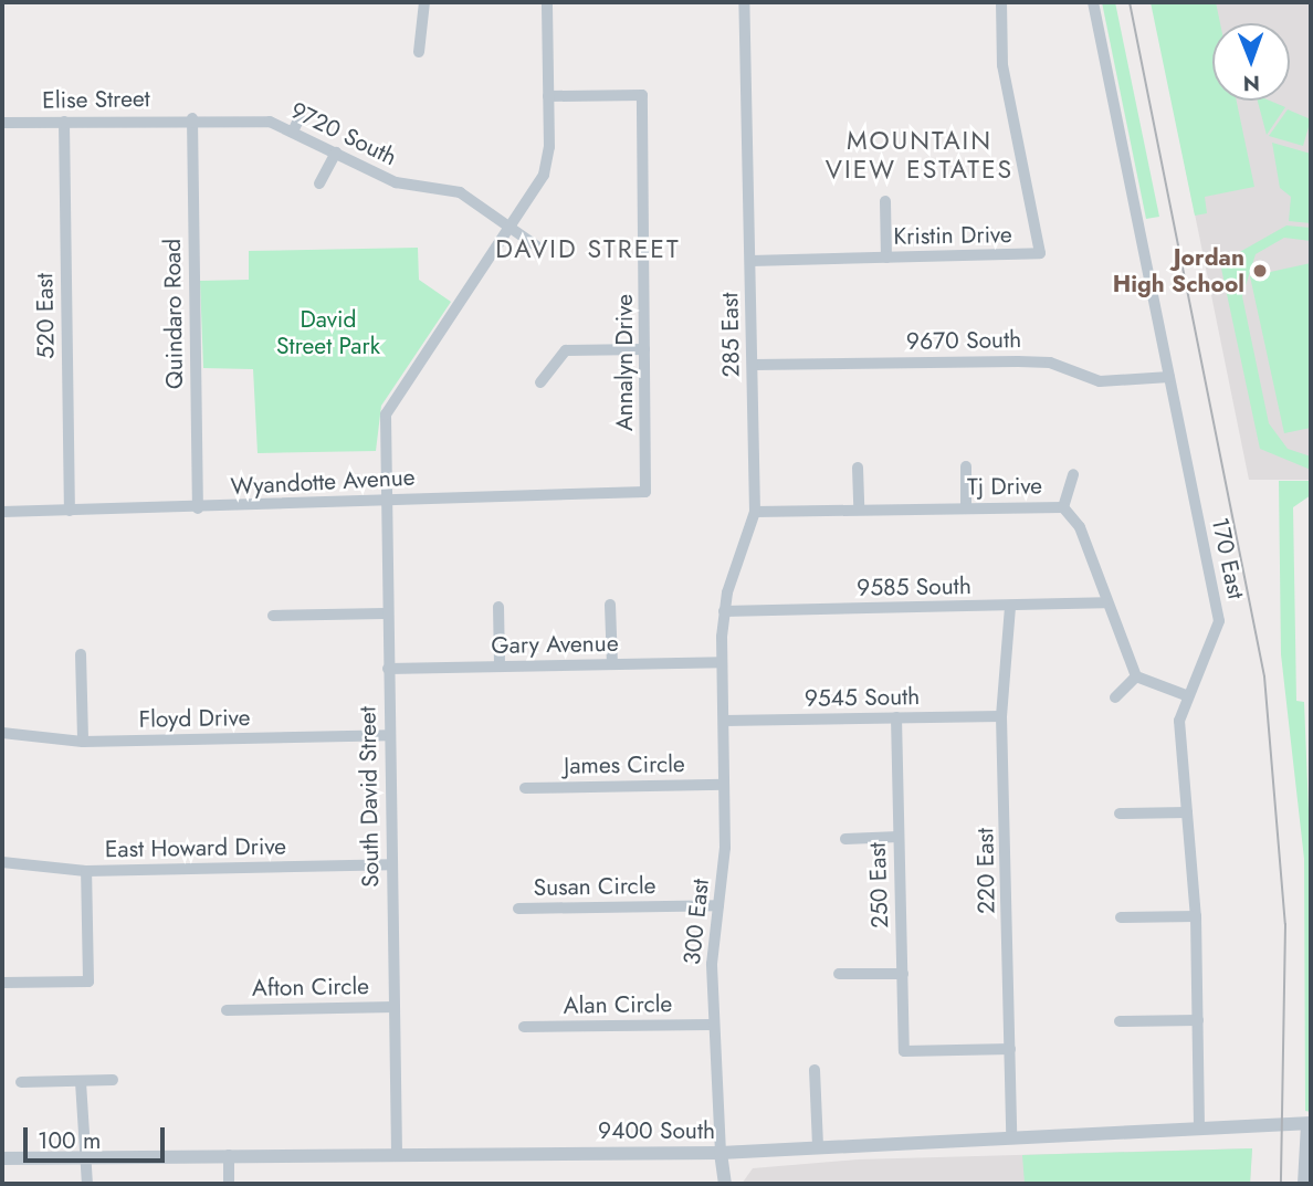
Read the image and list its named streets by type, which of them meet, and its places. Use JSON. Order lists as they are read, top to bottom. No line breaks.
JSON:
{"streets":{"street":["Elise Street","9720 South","Kristin Drive","Quindaro Road","520 East","285 East","9670 South","Annalyn Drive","Wyandotte Avenue","Tj Drive","170 East","9585 South","Gary Avenue","9545 South","Floyd Drive","James Circle","South David Street","East Howard Drive","220 East","250 East","Susan Circle","300 East","Afton Circle","Alan Circle","9400 South"]},"crossings":[["Elise Street","9720 South"],["Elise Street","Quindaro Road"],["Elise Street","520 East"],["9720 South","Quindaro Road"],["9720 South","South David Street"],["Kristin Drive","285 East"],["Quindaro Road","Wyandotte Avenue"],["520 East","Wyandotte Avenue"],["285 East","9670 South"],["285 East","Tj Drive"],["285 East","9585 South"],["285 East","Gary Avenue"],["285 East","300 East"],["9670 South","170 East"],["Annalyn Drive","Wyandotte Avenue"],["Annalyn Drive","South David Street"],["Wyandotte Avenue","South David Street"],["Tj Drive","9585 South"],["170 East","9400 South"],["9585 South","220 East"],["Gary Avenue","South David Street"],["Gary Avenue","300 East"],["9545 South","220 East"],["9545 South","250 East"],["9545 South","300 East"],["Floyd Drive","South David Street"],["James Circle","300 East"],["South David Street","East Howard Drive"],["South David Street","Afton Circle"],["South David Street","9400 South"],["220 East","250 East"],["220 East","9400 South"],["Susan Circle","300 East"],["300 East","Alan Circle"],["300 East","9400 South"]],"districts":["MOUNTAIN VIEW ESTATES","DAVID STREET"],"parks":["David Street Park"],"places":["Jordan High School"],"scale_bar":"100 m","north":"bottom"}
